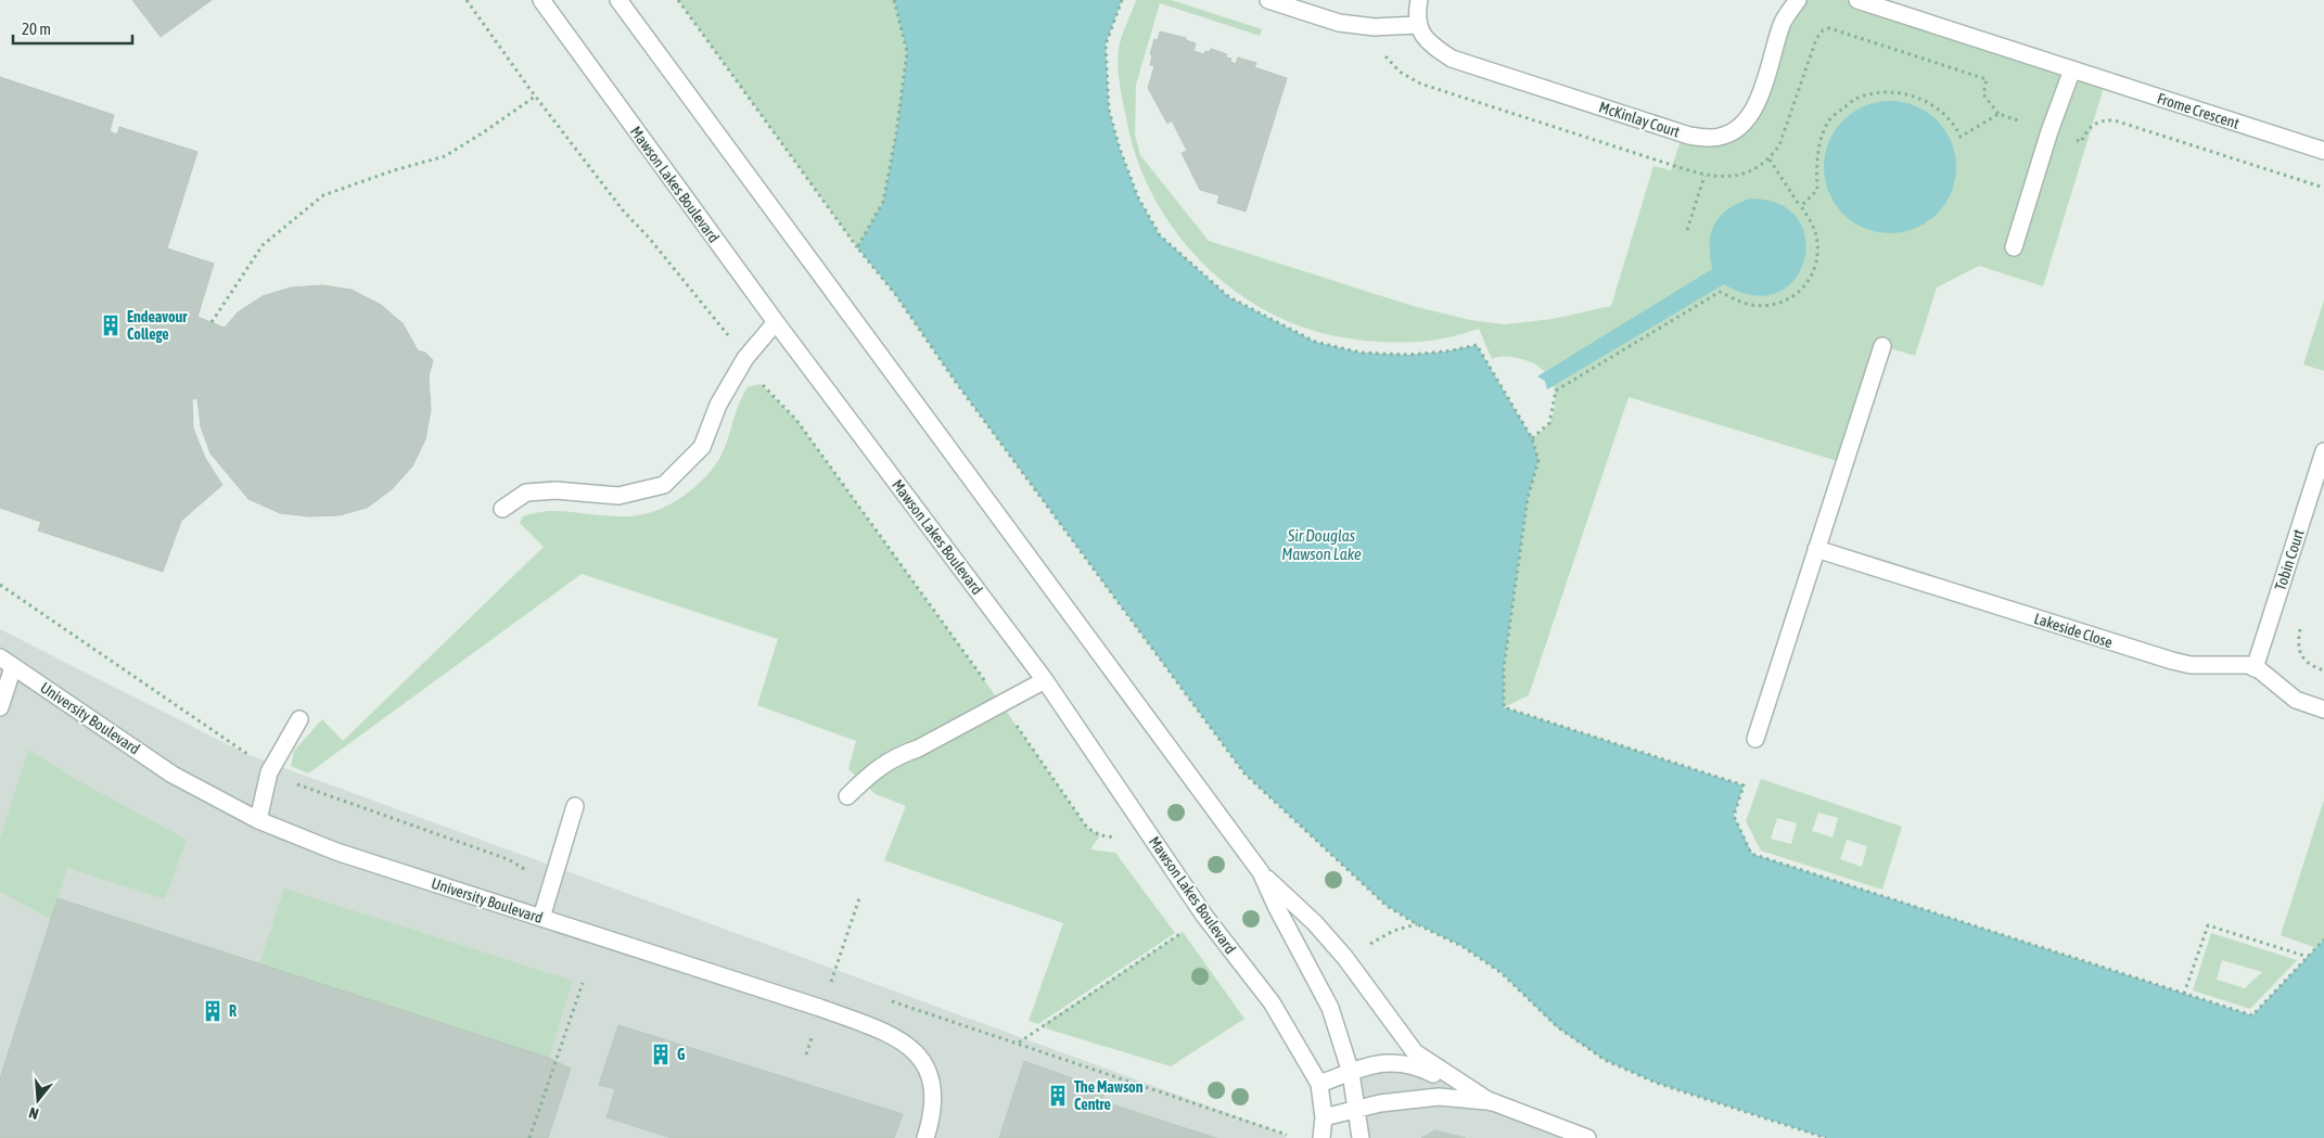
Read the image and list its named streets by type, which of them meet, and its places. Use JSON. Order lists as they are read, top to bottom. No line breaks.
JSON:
{"streets":{"street":["Frome Crescent","McKinlay Court","Mawson Lakes Boulevard","Tobin Court","Lakeside Close","University Boulevard"]},"crossings":[["Tobin Court","Lakeside Close"]],"water":["Sir Douglas Mawson Lake"],"places":{"building":["Endeavour College","R","G","The Mawson Centre"]},"scale_bar":"20 m","north":"bottom"}
